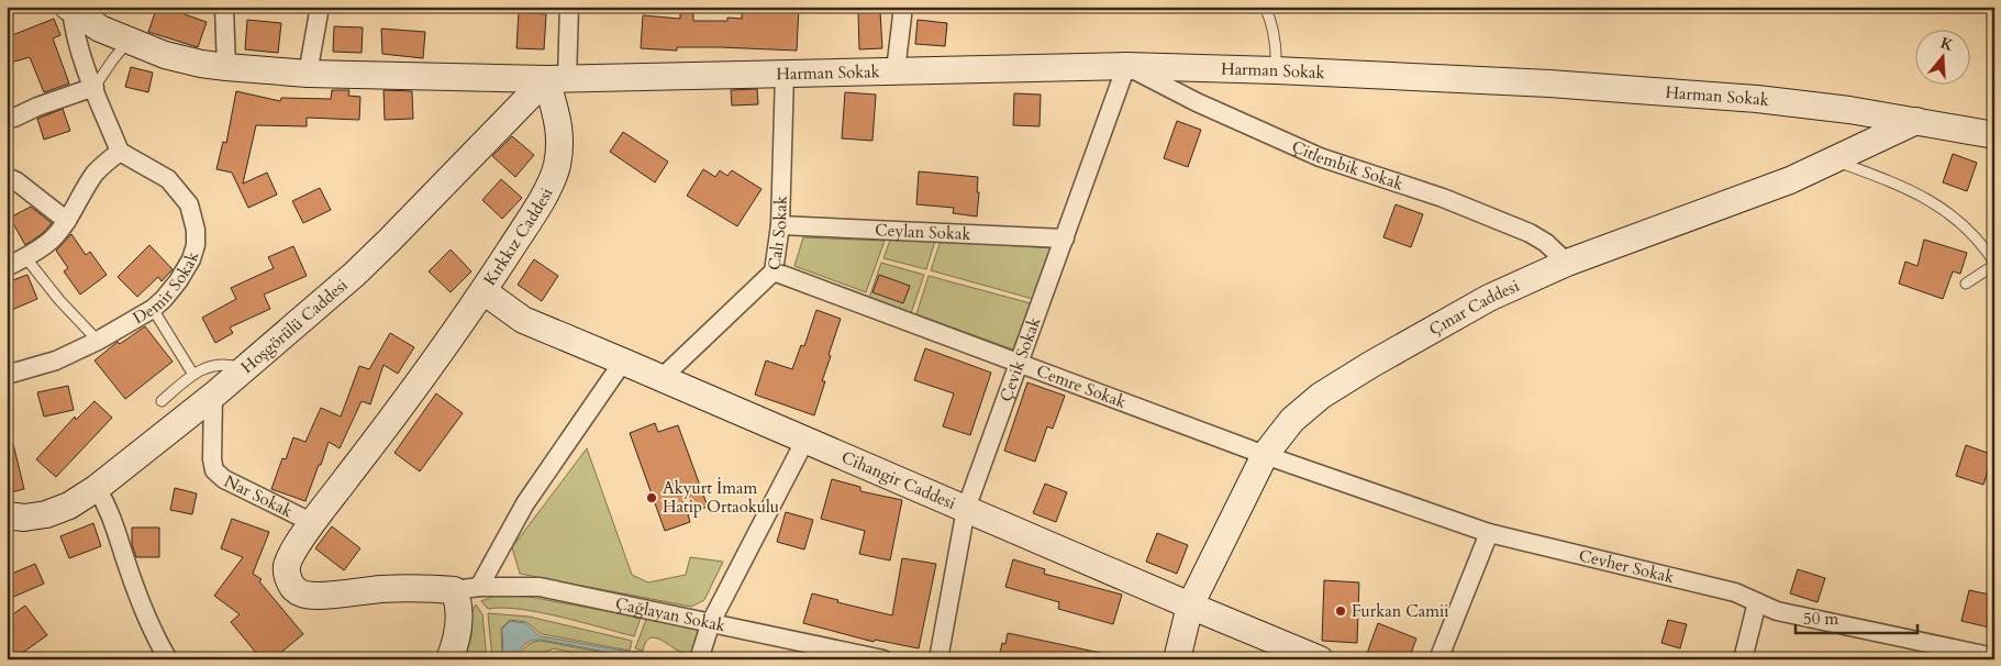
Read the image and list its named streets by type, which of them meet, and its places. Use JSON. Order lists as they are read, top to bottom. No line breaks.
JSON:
{"streets":{"street":["Harman Sokak","Çitlembik Sokak","Çalı Sokak","Ceylan Sokak","Kırkkız Caddesi","Demir Sokak","Çınar Caddesi","Hoşgörülü Caddesi","Çevik Sokak","Cemre Sokak","Cihangir Caddesi","Nar Sokak","Cevher Sokak","Çağlayan Sokak"]},"crossings":[["Harman Sokak","Çitlembik Sokak"],["Harman Sokak","Çalı Sokak"],["Harman Sokak","Kırkkız Caddesi"],["Harman Sokak","Çınar Caddesi"],["Harman Sokak","Hoşgörülü Caddesi"],["Harman Sokak","Çevik Sokak"],["Çitlembik Sokak","Çınar Caddesi"],["Çitlembik Sokak","Çevik Sokak"],["Çalı Sokak","Ceylan Sokak"],["Çalı Sokak","Cemre Sokak"],["Çalı Sokak","Cihangir Caddesi"],["Ceylan Sokak","Çevik Sokak"],["Kırkkız Caddesi","Hoşgörülü Caddesi"],["Kırkkız Caddesi","Cihangir Caddesi"],["Kırkkız Caddesi","Nar Sokak"],["Kırkkız Caddesi","Çağlayan Sokak"],["Çınar Caddesi","Cemre Sokak"],["Çınar Caddesi","Cihangir Caddesi"],["Çınar Caddesi","Cevher Sokak"],["Hoşgörülü Caddesi","Nar Sokak"],["Çevik Sokak","Cemre Sokak"],["Çevik Sokak","Cihangir Caddesi"],["Cemre Sokak","Cevher Sokak"]],"places":["Akyurt İmam Hatip Ortaokulu","Furkan Camii"],"scale_bar":"50 m","north":"top"}
